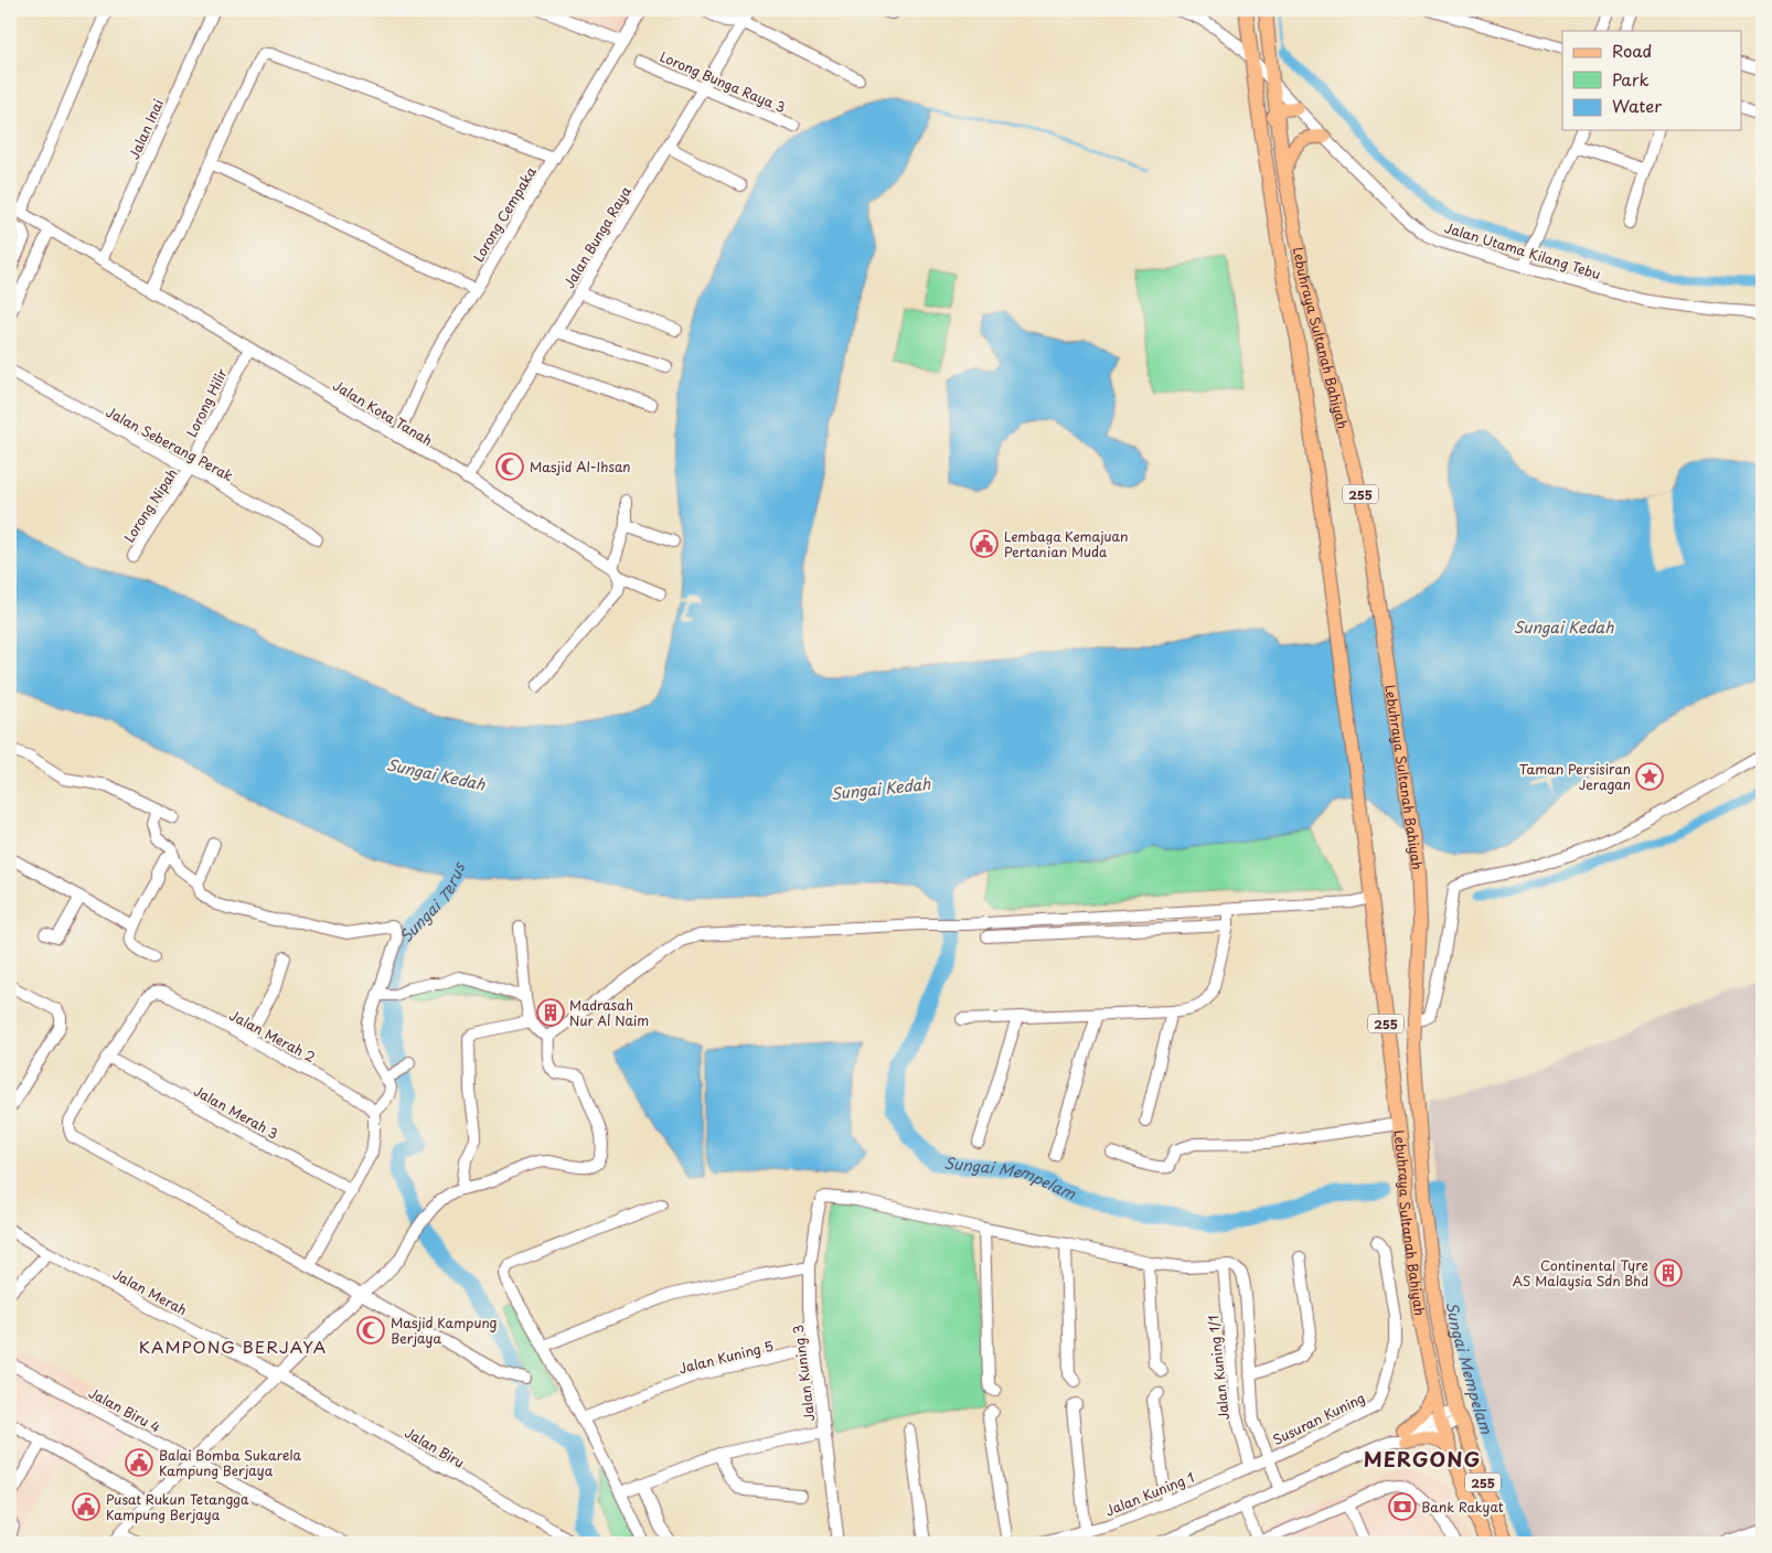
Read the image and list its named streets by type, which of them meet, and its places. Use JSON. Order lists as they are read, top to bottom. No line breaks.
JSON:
{"streets":{"main road":["Lebuhraya Sultanah Bahiyah","255"],"street":["Lorong Bunga Raya 3","Jalan Inai","Lorong Cempaka","Jalan Bunga Raya","Jalan Utama Kilang Tebu","Lorong Hilir","Jalan Kota Tanah","Jalan Seberang Perak","Lorong Nipah","Jalan Merah 2","Jalan Merah 3","Jalan Merah","Jalan Kuning 5","Jalan Kuning 1/1","Jalan Kuning 3","Jalan Biru 4","Susuran Kuning","Jalan Biru","Jalan Kuning 1"]},"crossings":[["Lorong Bunga Raya 3","Jalan Bunga Raya"],["Jalan Inai","Jalan Kota Tanah"],["Lorong Cempaka","Jalan Kota Tanah"],["Jalan Bunga Raya","Jalan Kota Tanah"],["Jalan Utama Kilang Tebu","Lebuhraya Sultanah Bahiyah"],["Lorong Hilir","Jalan Kota Tanah"],["Lorong Hilir","Jalan Seberang Perak"],["Lorong Hilir","Lorong Nipah"],["Jalan Seberang Perak","Lorong Nipah"],["Jalan Merah 2","Jalan Merah 3"],["Jalan Merah","Jalan Biru"],["Jalan Kuning 5","Jalan Kuning 3"],["Jalan Kuning 1/1","Jalan Kuning 1"],["Susuran Kuning","Jalan Kuning 1"]],"districts":["KAMPONG BERJAYA","MERGONG"],"water":["Sungai Kedah","Sungai Terus","Sungai Mempelam"],"places":{"mosque":["Masjid Al-Ihsan","Masjid Kampung Berjaya"],"public building":["Lembaga Kemajuan Pertanian Muda","Balai Bomba Sukarela Kampung Berjaya","Pusat Rukun Tetangga Kampung Berjaya"],"place":["Taman Persisiran Jeragan"],"building":["Madrasah Nur Al Naim","Continental Tyre AS Malaysia Sdn Bhd"],"bank":["Bank Rakyat"]},"legend":["Road","Park","Water"]}
